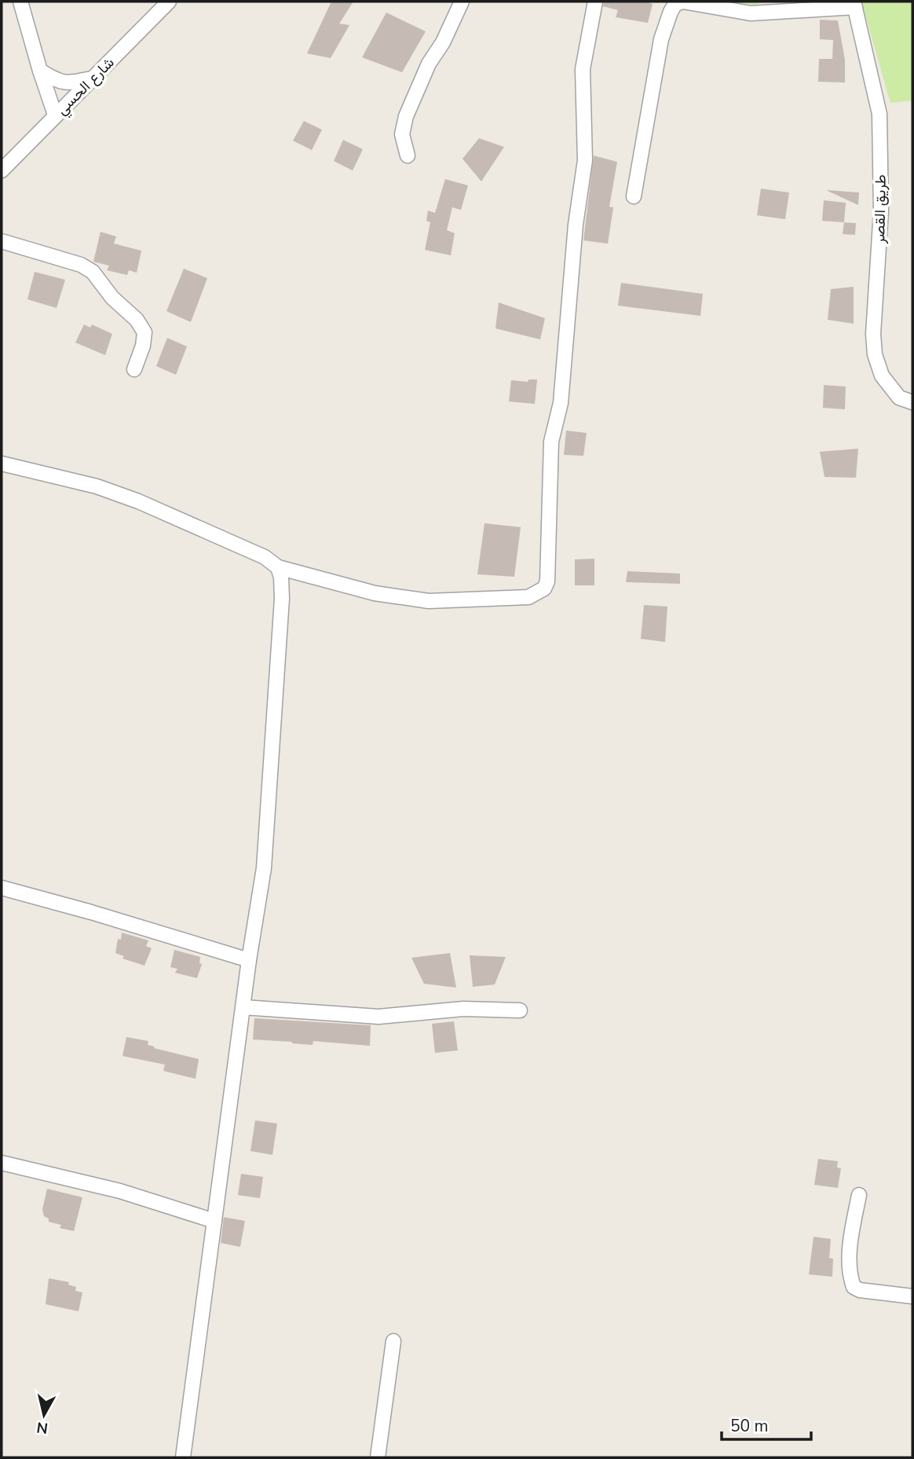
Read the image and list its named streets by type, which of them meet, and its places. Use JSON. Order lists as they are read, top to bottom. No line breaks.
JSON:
{"streets":{"street":["شارع الحسي","طريق القصر"]},"scale_bar":"50 m","north":"bottom"}
